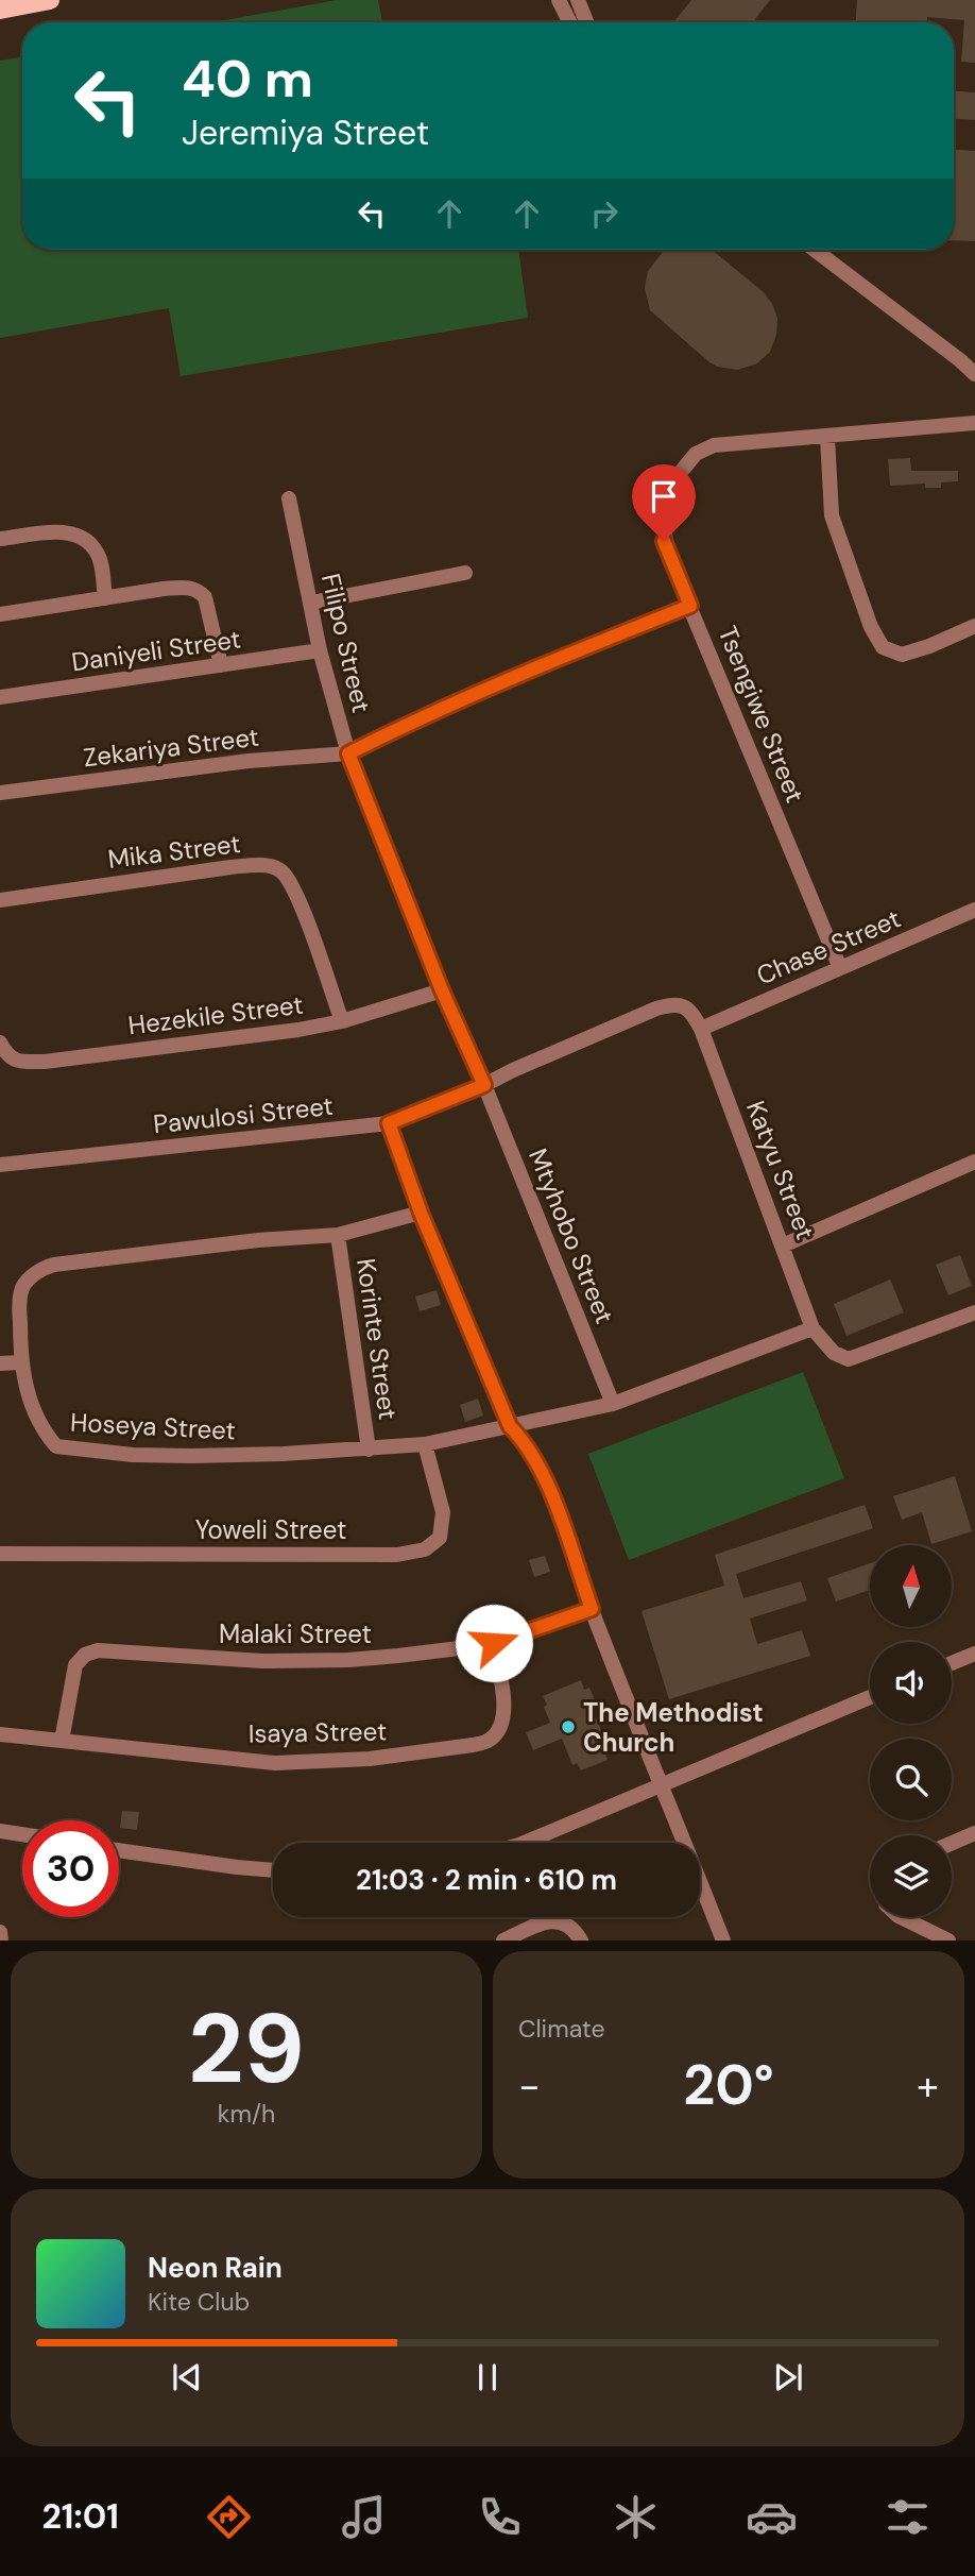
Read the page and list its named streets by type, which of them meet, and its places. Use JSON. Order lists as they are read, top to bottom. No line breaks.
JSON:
{"streets":{"street":["Filipo Street","Daniyeli Street","Tsengiwe Street","Zekariya Street","Mika Street","Chase Street","Hezekile Street","Pawulosi Street","Katyu Street","Mtyhobo Street","Korinte Street","Hoseya Street","Yoweli Street","Malaki Street","Isaya Street"]},"crossings":[["Filipo Street","Daniyeli Street"],["Filipo Street","Zekariya Street"],["Filipo Street","Hezekile Street"],["Filipo Street","Pawulosi Street"],["Filipo Street","Mtyhobo Street"],["Tsengiwe Street","Chase Street"],["Mika Street","Hezekile Street"],["Chase Street","Pawulosi Street"],["Chase Street","Katyu Street"],["Pawulosi Street","Katyu Street"],["Pawulosi Street","Mtyhobo Street"],["Korinte Street","Hoseya Street"],["Hoseya Street","Yoweli Street"],["Malaki Street","Isaya Street"]],"places":["The Methodist Church"],"north":"top","page":{"turn":["40 m","Jeremiya Street"],"limit":"30","trip":"21:03 · 2 min · 610 m","tile":[["29","km/h"],"Climate"],"heat":["−","20°","+"],"song":["Neon Rain","Kite Club"],"tabs":"21:01"}}
